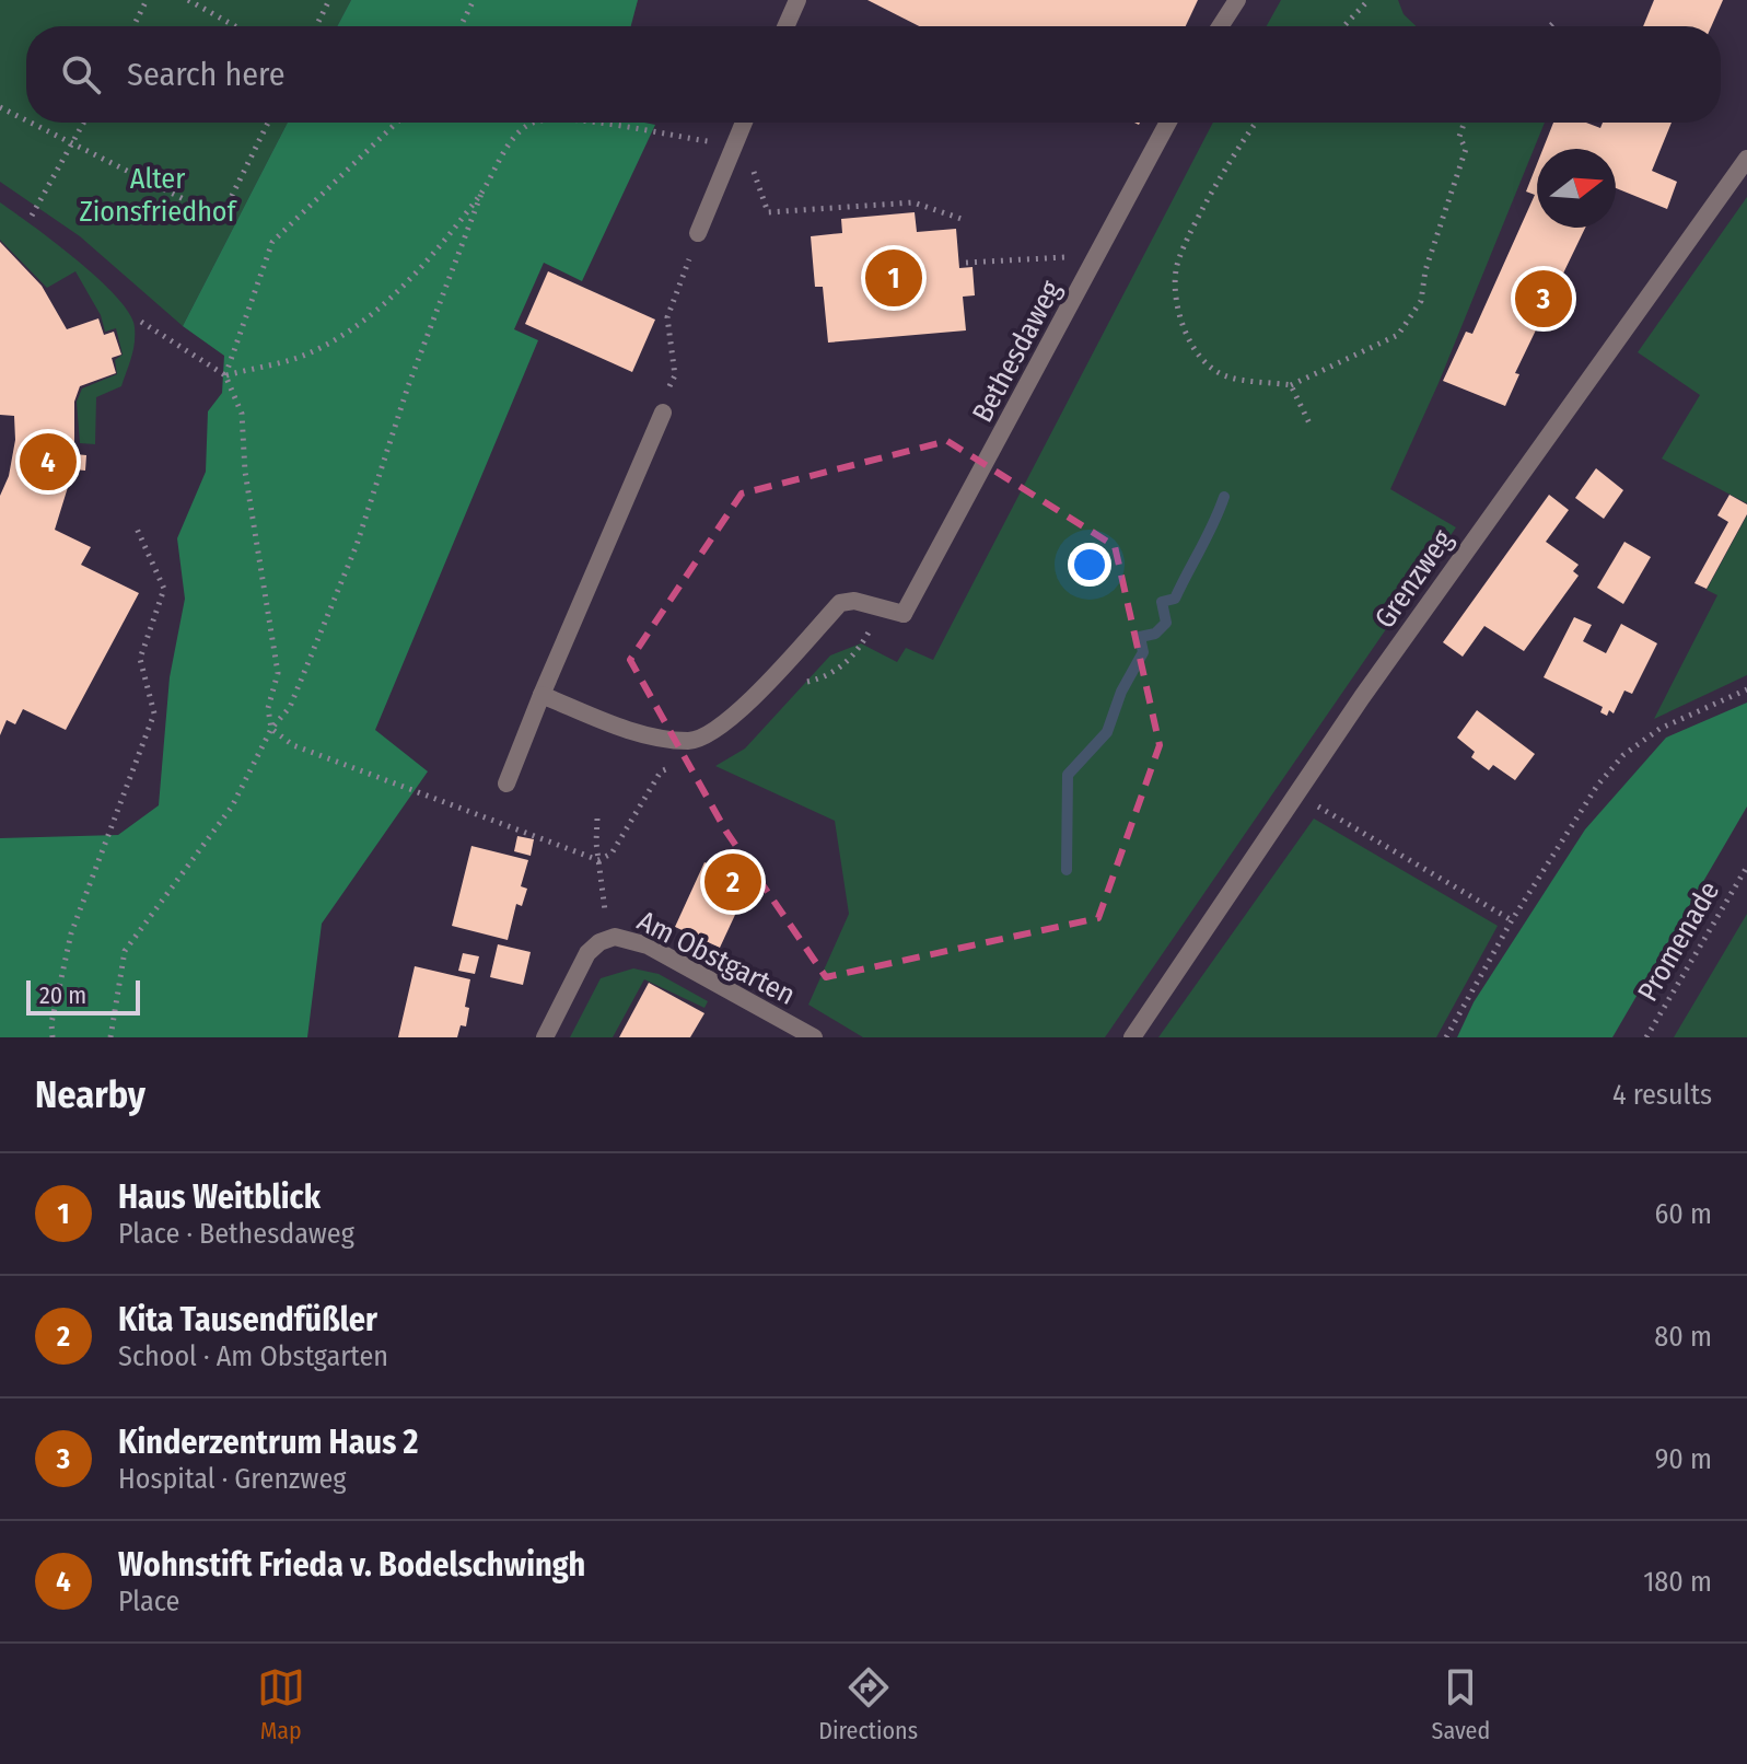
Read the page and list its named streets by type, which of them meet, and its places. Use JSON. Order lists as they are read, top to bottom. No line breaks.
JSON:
{"streets":{"street":["Bethesdaweg","Grenzweg","Am Obstgarten"],"path":["Promenade"]},"parks":["Alter Zionsfriedhof"],"scale_bar":"20 m","north":"right","page":{"search":"Search here","pins":["1","3","4","2"],"scale":"20 m","heading":["Nearby","4 results"],"list":[{"mark":"1","name":"Haus Weitblick","note":"Place · Bethesdaweg","value":"60 m"},{"mark":"2","name":"Kita Tausendfüßler","note":"School · Am Obstgarten","value":"80 m"},{"mark":"3","name":"Kinderzentrum Haus 2","note":"Hospital · Grenzweg","value":"90 m"},{"mark":"4","name":"Wohnstift Frieda v. Bodelschwingh","note":"Place","value":"180 m"}],"nav":["Map","Directions","Saved"]}}
